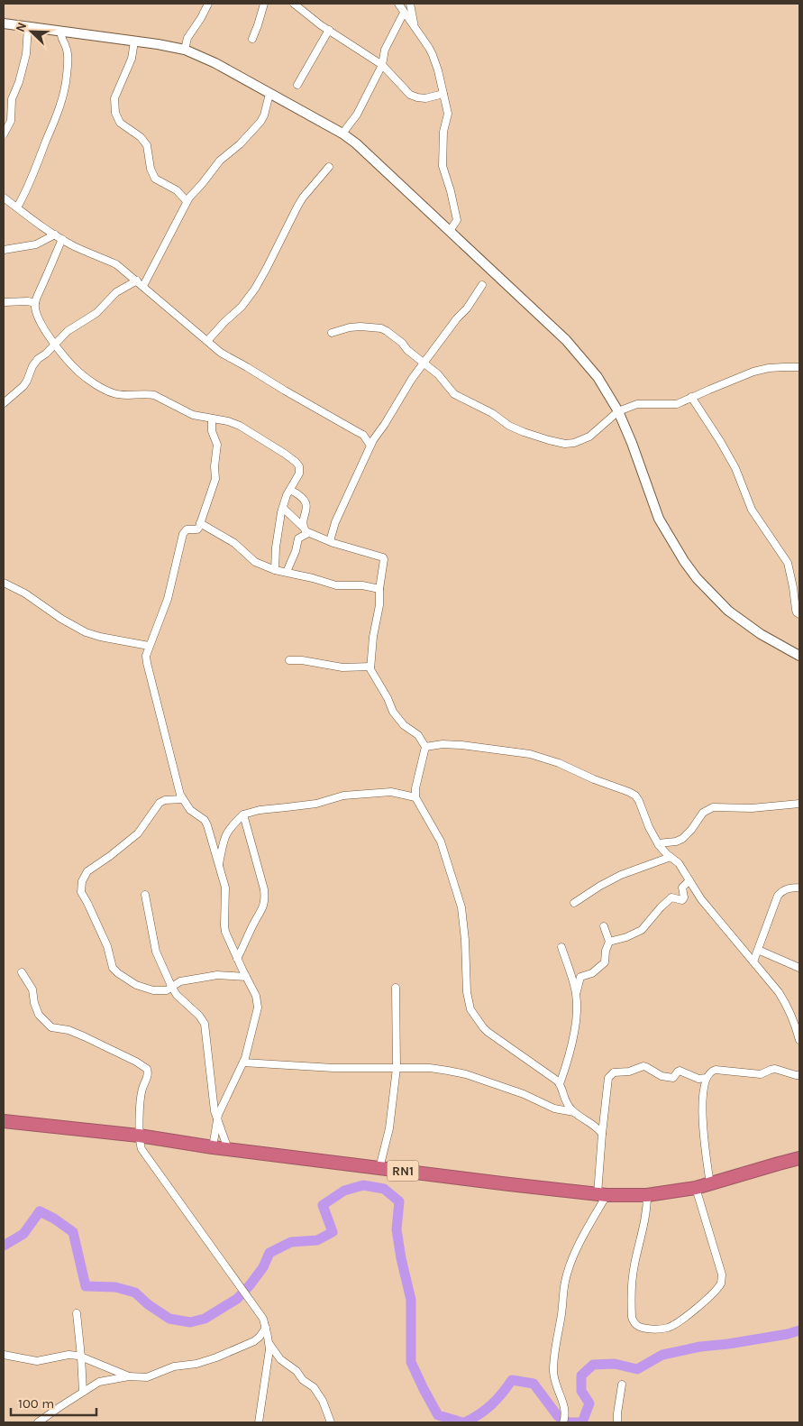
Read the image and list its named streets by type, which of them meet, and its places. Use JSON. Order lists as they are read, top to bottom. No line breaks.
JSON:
{"streets":{"highway":["RN1"]},"scale_bar":"100 m","north":"top left"}
